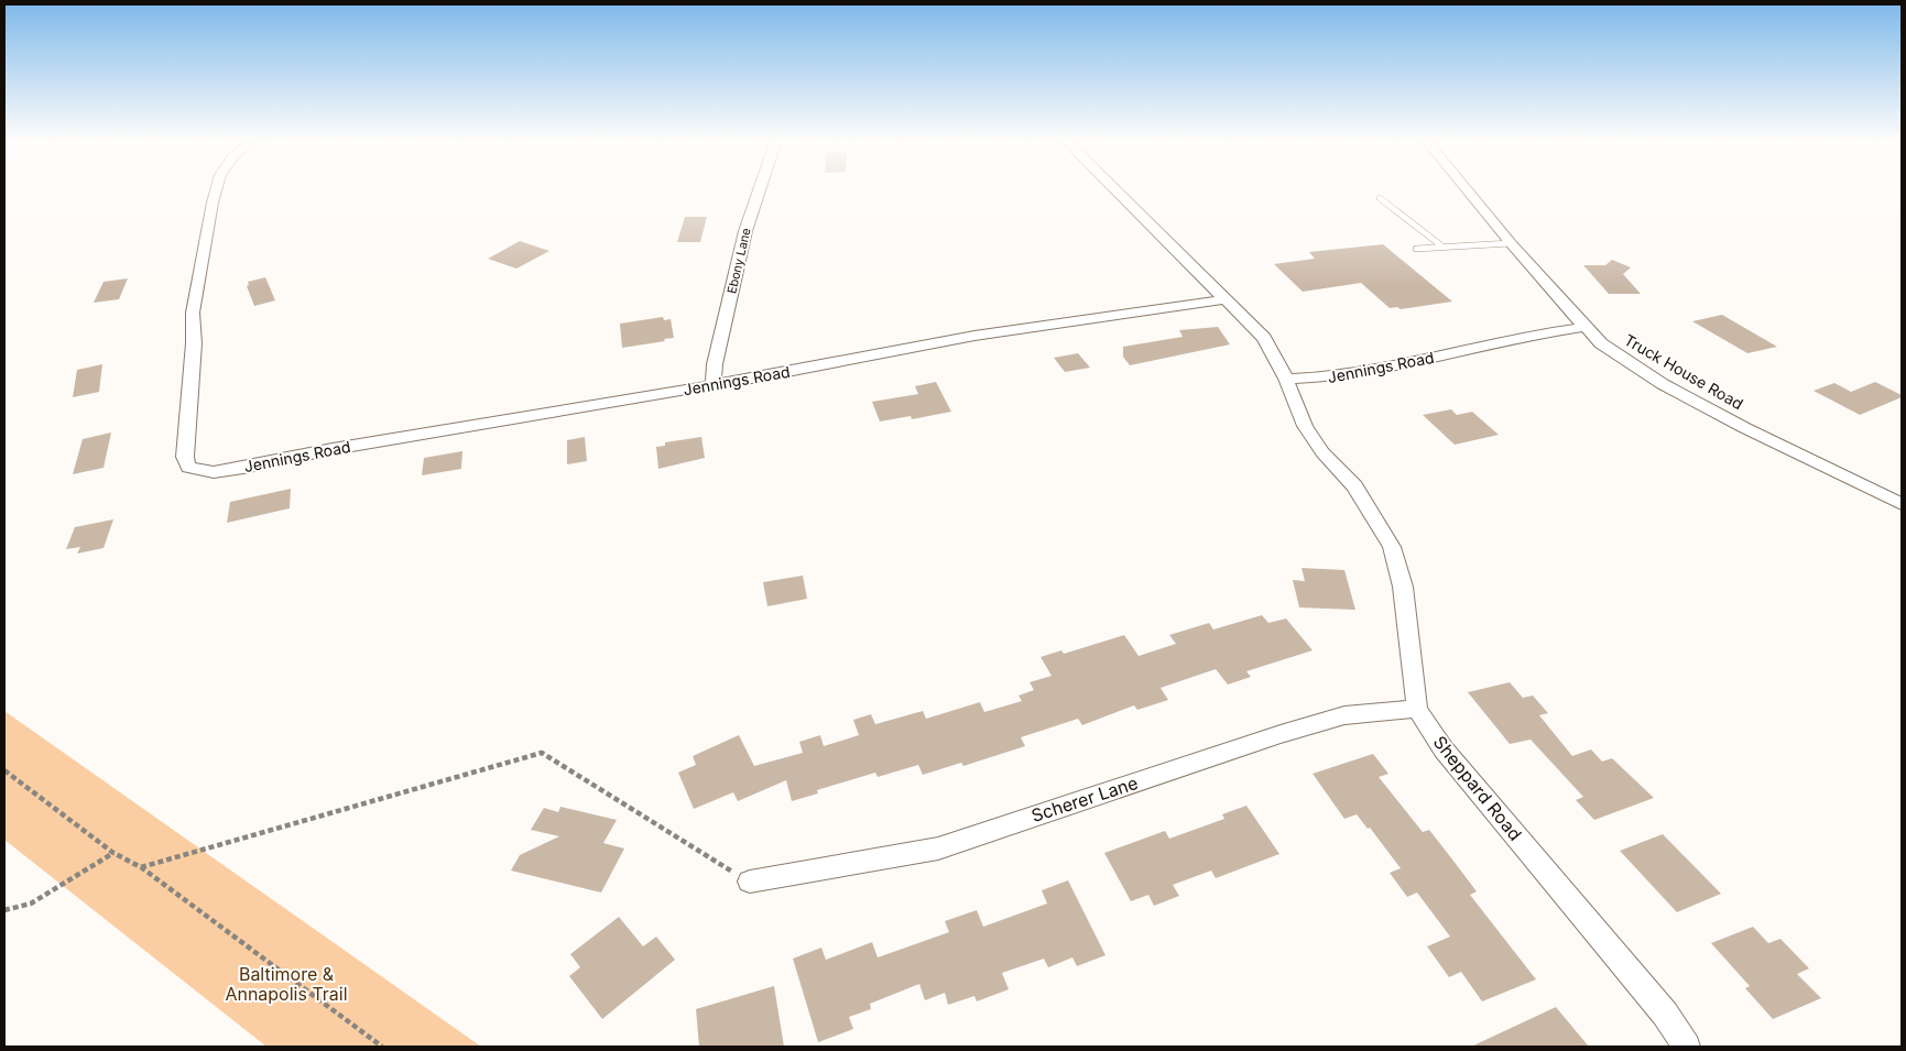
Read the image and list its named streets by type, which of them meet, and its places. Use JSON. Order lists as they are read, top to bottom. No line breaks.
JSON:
{"streets":{"street":["Ebony Lane","Jennings Road","Truck House Road","Sheppard Road","Scherer Lane"]},"crossings":[["Ebony Lane","Jennings Road"],["Jennings Road","Truck House Road"],["Jennings Road","Sheppard Road"],["Sheppard Road","Scherer Lane"]],"parks":["Baltimore & Annapolis Trail"]}
